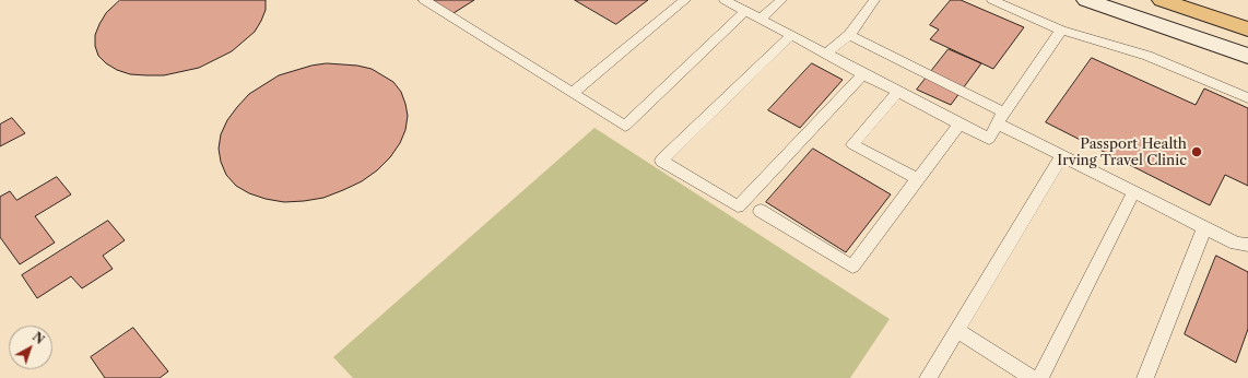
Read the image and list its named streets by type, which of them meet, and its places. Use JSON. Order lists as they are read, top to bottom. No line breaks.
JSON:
{"places":["Passport Health Irving Travel Clinic"],"north":"top right"}
